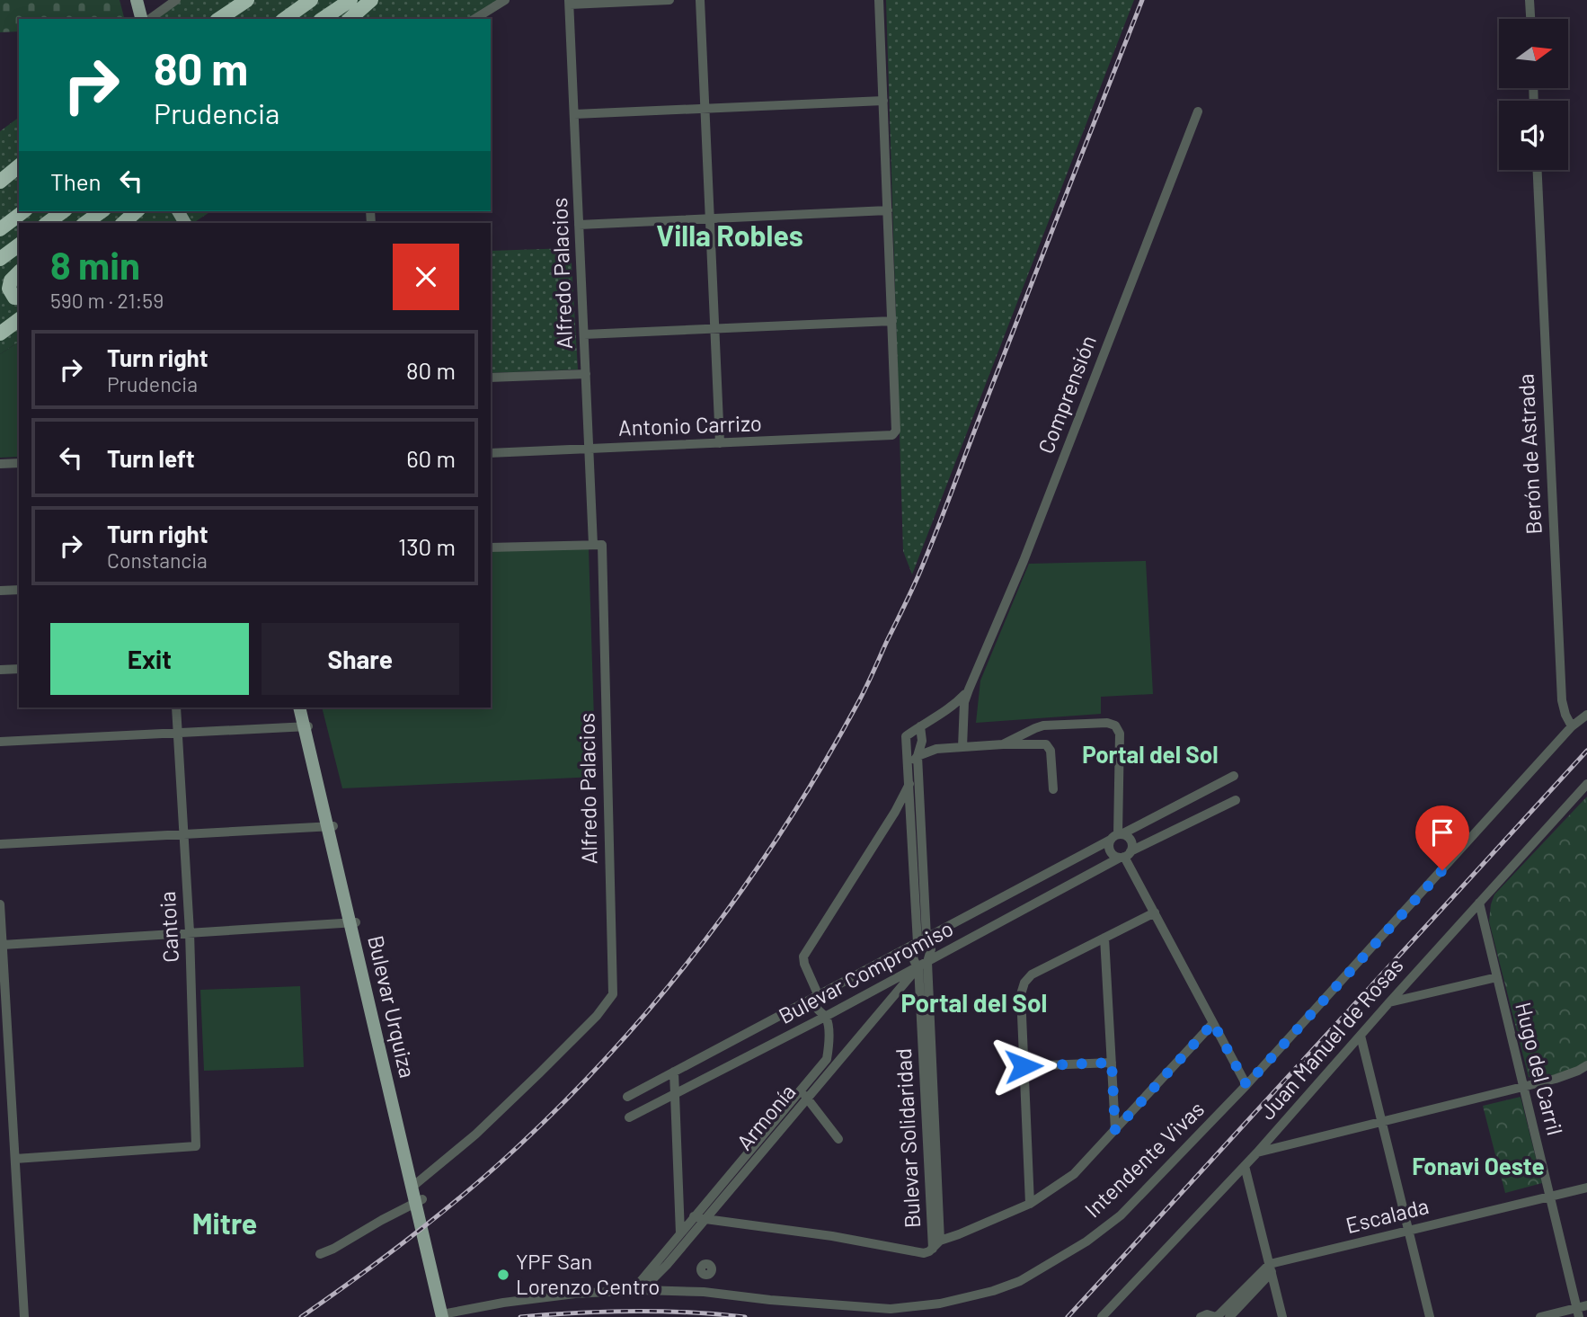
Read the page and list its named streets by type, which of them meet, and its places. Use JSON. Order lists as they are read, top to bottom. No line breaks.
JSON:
{"streets":{"main road":["Bulevar Urquiza"],"street":["Alfredo Palacios","Comprensión","Antonio Carrizo","Berón de Astrada","Cantoia","Bulevar Compromiso","Juan Manuel de Rosas","Hugo del Carril","Armonía","Bulevar Solidaridad","Intendente Vivas","Escalada"]},"crossings":[["Alfredo Palacios","Antonio Carrizo"],["Alfredo Palacios","Bulevar Urquiza"],["Comprensión","Bulevar Solidaridad"],["Berón de Astrada","Intendente Vivas"],["Bulevar Compromiso","Armonía"],["Bulevar Compromiso","Bulevar Solidaridad"],["Bulevar Urquiza","Intendente Vivas"],["Juan Manuel de Rosas","Hugo del Carril"],["Hugo del Carril","Escalada"],["Armonía","Bulevar Solidaridad"],["Armonía","Intendente Vivas"]],"districts":["Villa Robles","Portal del Sol","Portal del Sol","Fonavi Oeste","Mitre"],"places":["YPF San Lorenzo Centro"],"north":"right","page":{"turn":["80 m","Prudencia"],"then":"Then","heading":["8 min","590 m · 21:59"],"list":[{"name":"Turn right","note":"Prudencia","value":"80 m"},{"name":"Turn left","value":"60 m"},{"name":"Turn right","note":"Constancia","value":"130 m"}],"buttons":["Exit","Share"]}}
